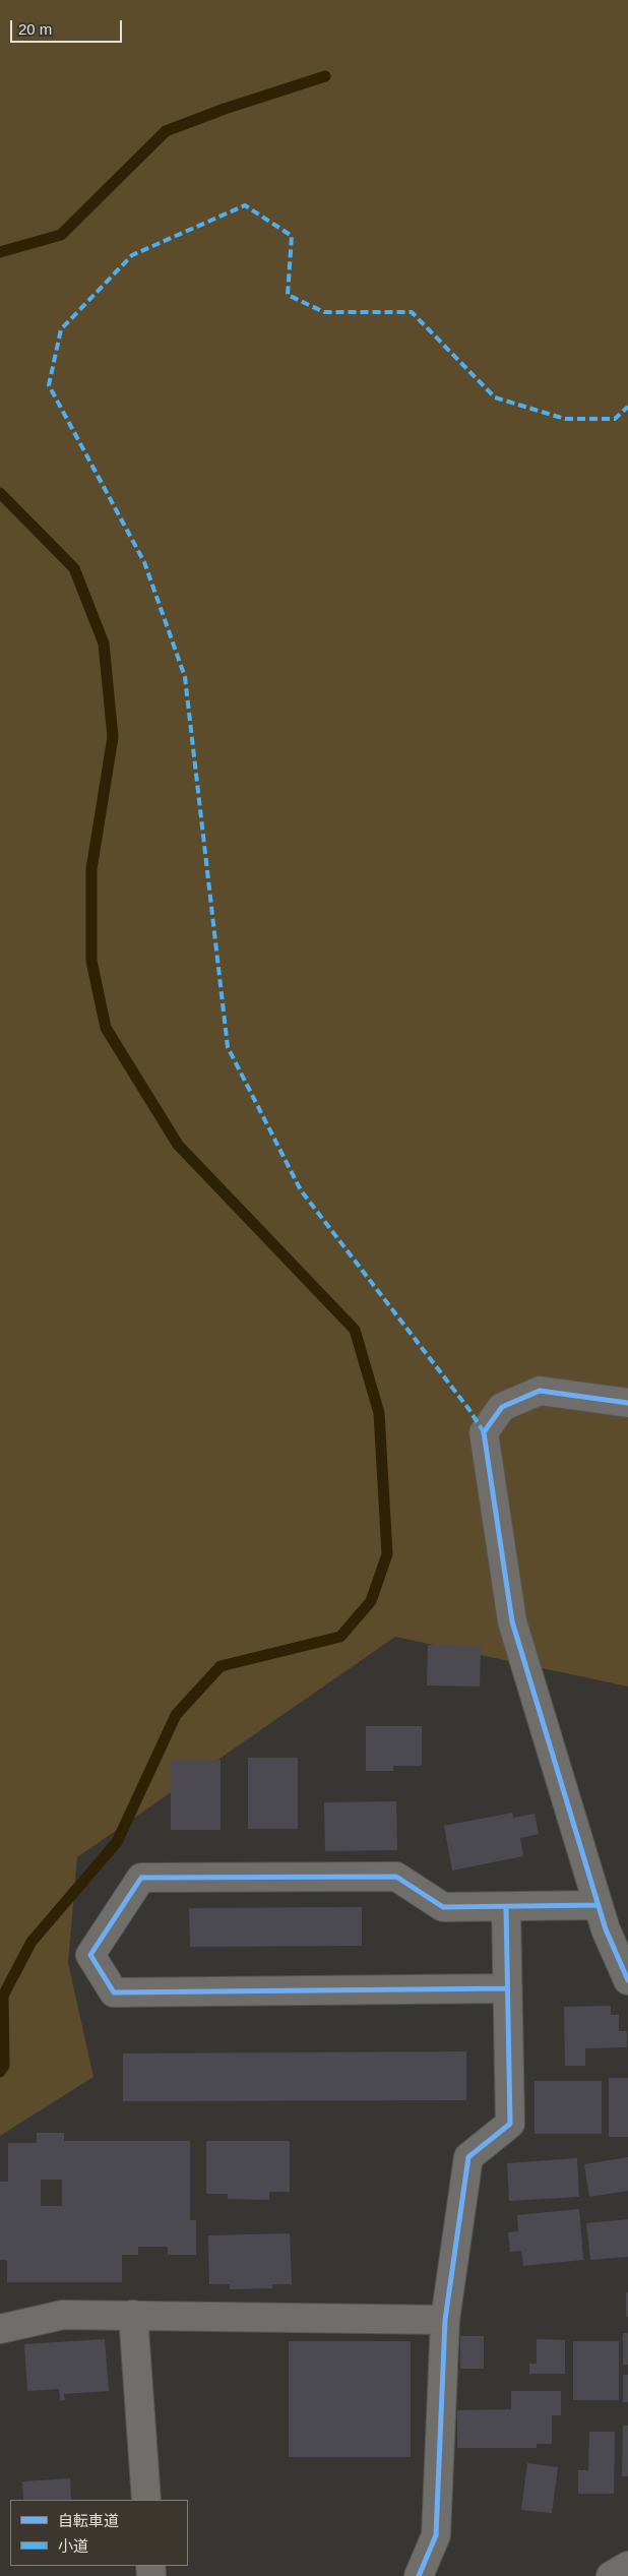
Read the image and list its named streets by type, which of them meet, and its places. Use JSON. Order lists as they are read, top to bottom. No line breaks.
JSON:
{"legend":["自転車道","小道"],"scale_bar":"20 m"}
